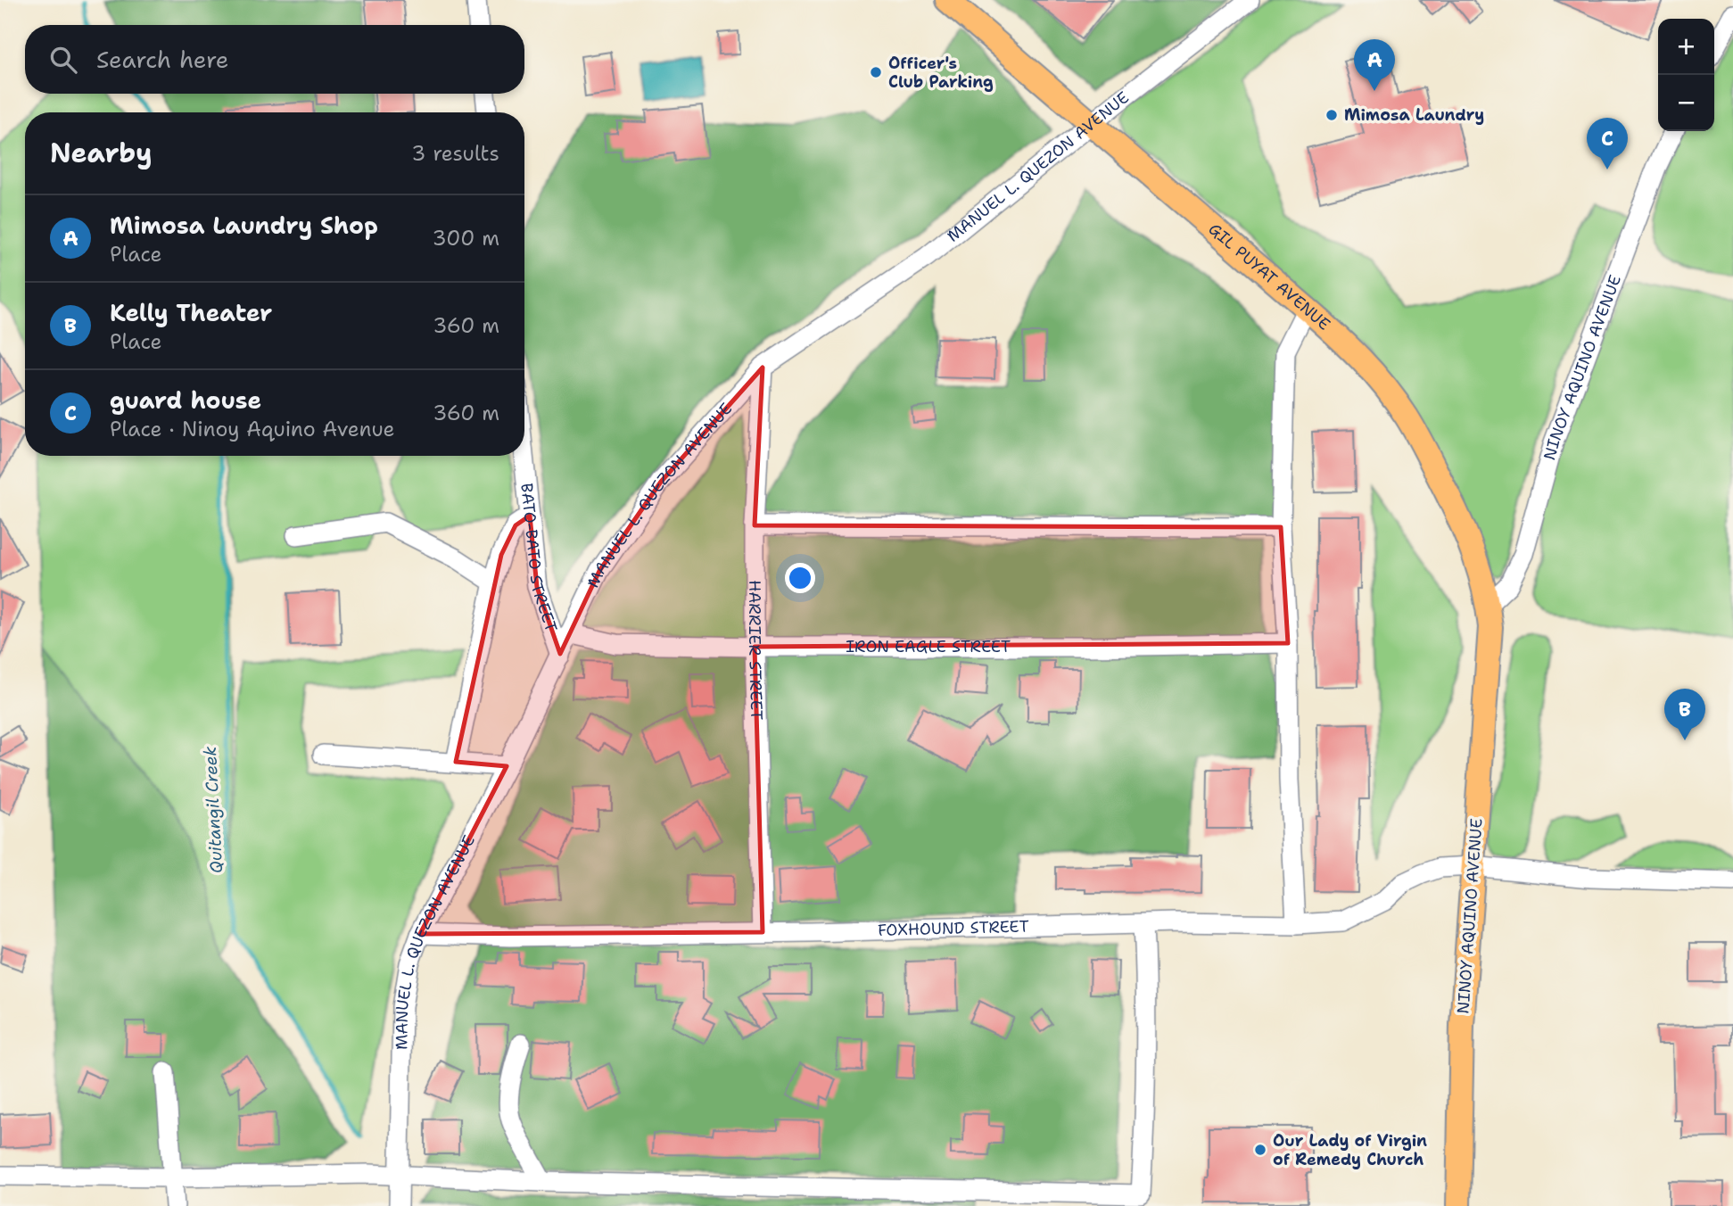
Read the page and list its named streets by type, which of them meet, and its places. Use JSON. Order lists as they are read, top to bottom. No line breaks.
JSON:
{"streets":{"main road":["GIL PUYAT AVENUE","NINOY AQUINO AVENUE"],"street":["MANUEL L. QUEZON AVENUE","BATO-BATO STREET","IRON EAGLE STREET","HARRIER STREET","FOXHOUND STREET"]},"crossings":[["MANUEL L. QUEZON AVENUE","GIL PUYAT AVENUE"],["MANUEL L. QUEZON AVENUE","BATO-BATO STREET"],["MANUEL L. QUEZON AVENUE","IRON EAGLE STREET"],["MANUEL L. QUEZON AVENUE","HARRIER STREET"],["MANUEL L. QUEZON AVENUE","FOXHOUND STREET"],["GIL PUYAT AVENUE","NINOY AQUINO AVENUE"],["NINOY AQUINO AVENUE","FOXHOUND STREET"],["IRON EAGLE STREET","HARRIER STREET"],["HARRIER STREET","FOXHOUND STREET"]],"water":["Quitangil Creek"],"places":["Officer's Club Parking","Mimosa Laundry","Our Lady of Virgin of Remedy Church"],"page":{"map_buttons":["+","−"],"search":"Search here","pins":["A","C","B"],"heading":["Nearby","3 results"],"list":[{"mark":"A","name":"Mimosa Laundry Shop","note":"Place","value":"300 m"},{"mark":"B","name":"Kelly Theater","note":"Place","value":"360 m"},{"mark":"C","name":"guard house","note":"Place · Ninoy Aquino Avenue","value":"360 m"}]}}
